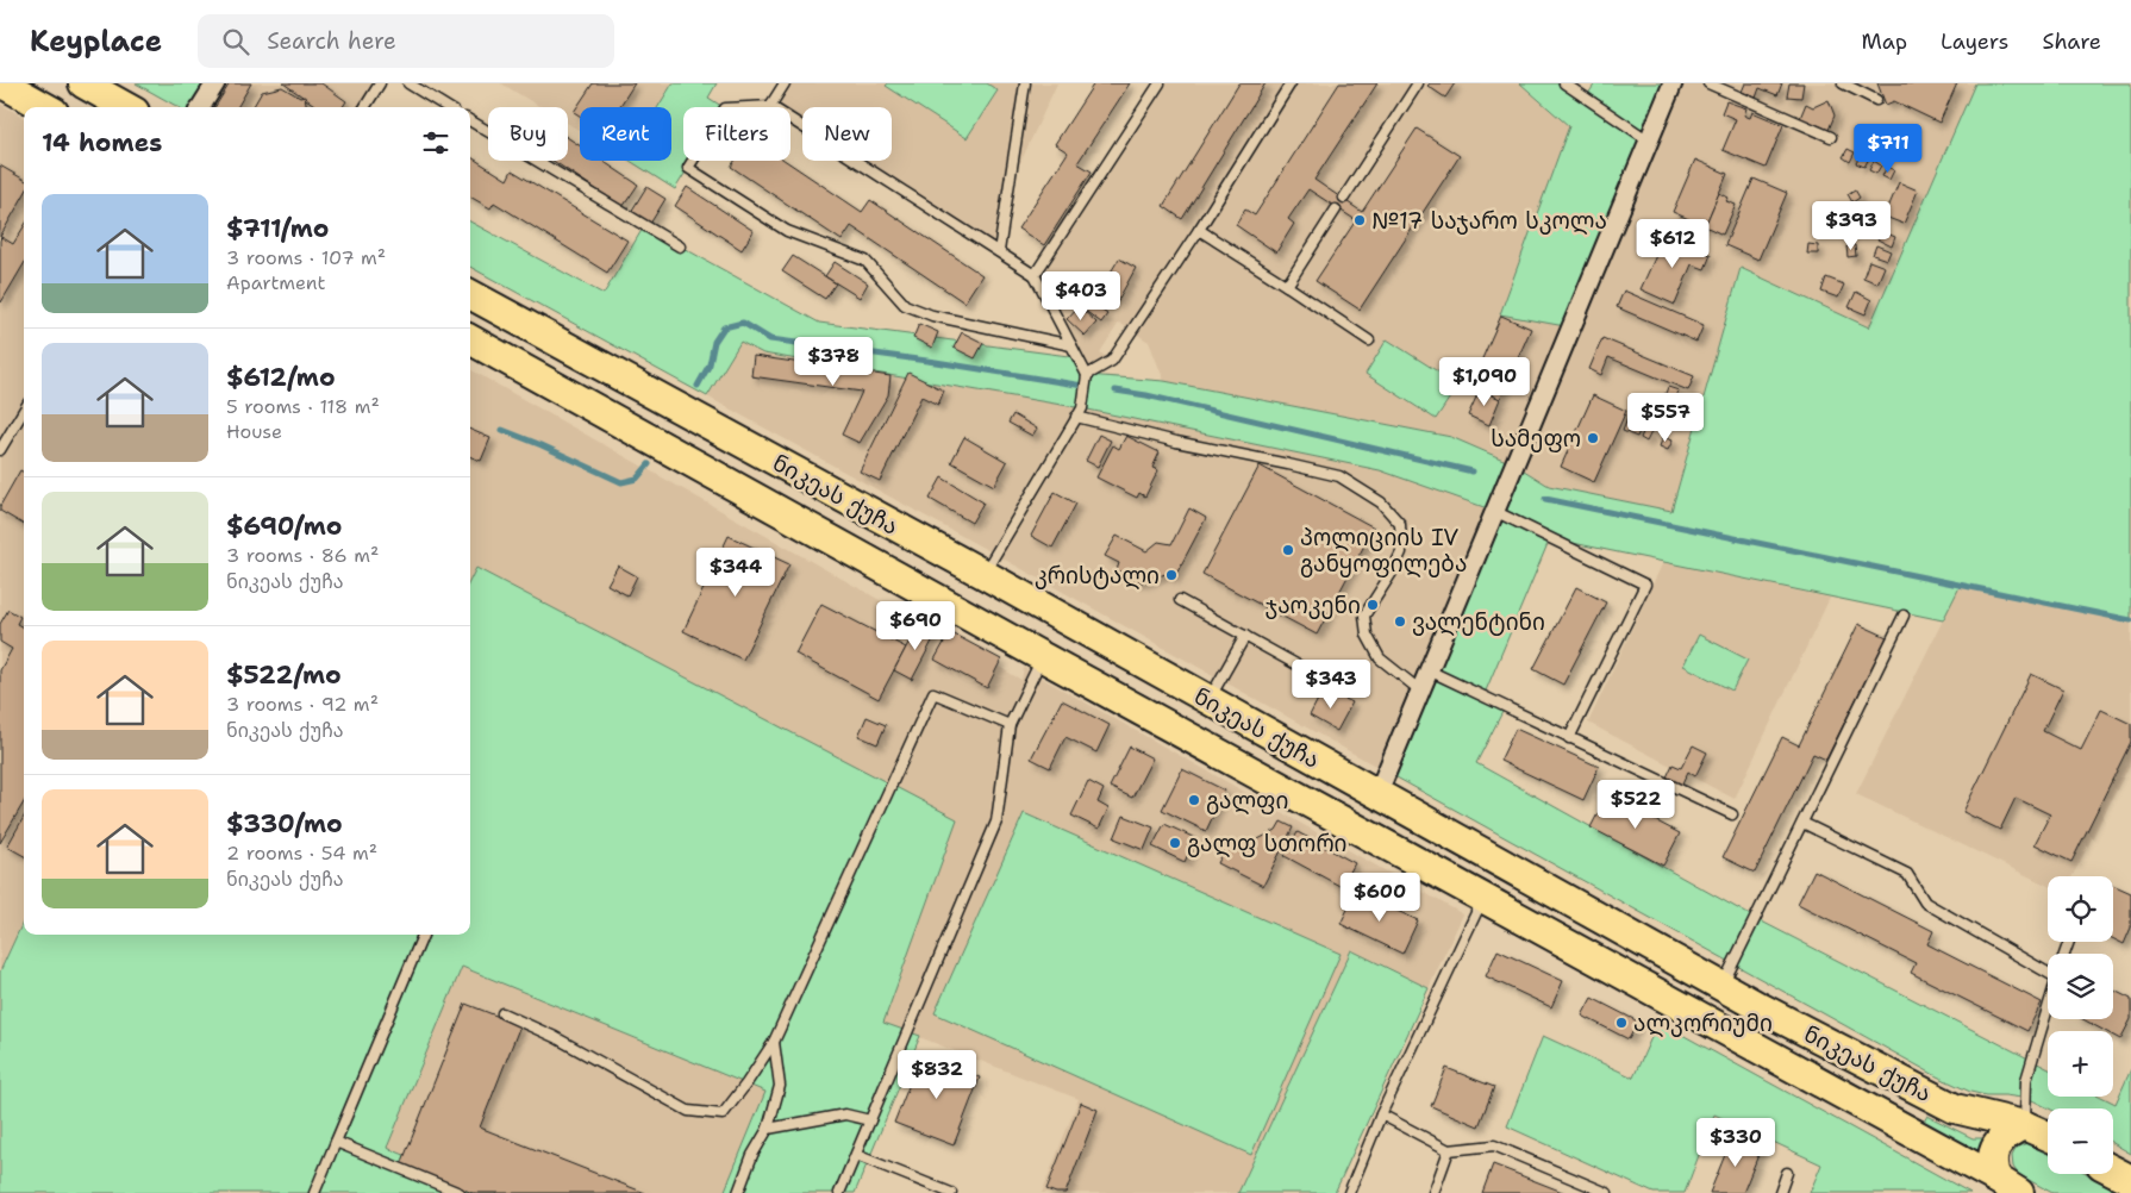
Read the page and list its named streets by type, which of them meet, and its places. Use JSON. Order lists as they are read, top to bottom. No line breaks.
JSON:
{"streets":{"main road":["ნიკეას ქუჩა"]},"places":["№17 საჯარო სკოლა","სამეფო","პოლიციის IV განყოფილება","კრისტალი","ჯაოკენი","ვალენტინი","გალფი","გალფ სთორი","ალკორიუმი"],"page":{"header":"Keyplace","search":"Search here","nav":["Map","Layers","Share"],"chip":["Buy","Rent","Filters","New"],"heading":"14 homes","price":["$711","$393","$612","$403","$378","$1,090","$557","$344","$690","$343","$522","$600","$832","$330"],"list":[{"name":"$711/mo","note":"3 rooms · 107 m² · Apartment"},{"name":"$612/mo","note":"5 rooms · 118 m² · House"},{"name":"$690/mo","note":"3 rooms · 86 m² · ნიკეას ქუჩა"},{"name":"$522/mo","note":"3 rooms · 92 m² · ნიკეას ქუჩა"},{"name":"$330/mo","note":"2 rooms · 54 m² · ნიკეას ქუჩა"}],"map_buttons":["+","−"]}}
